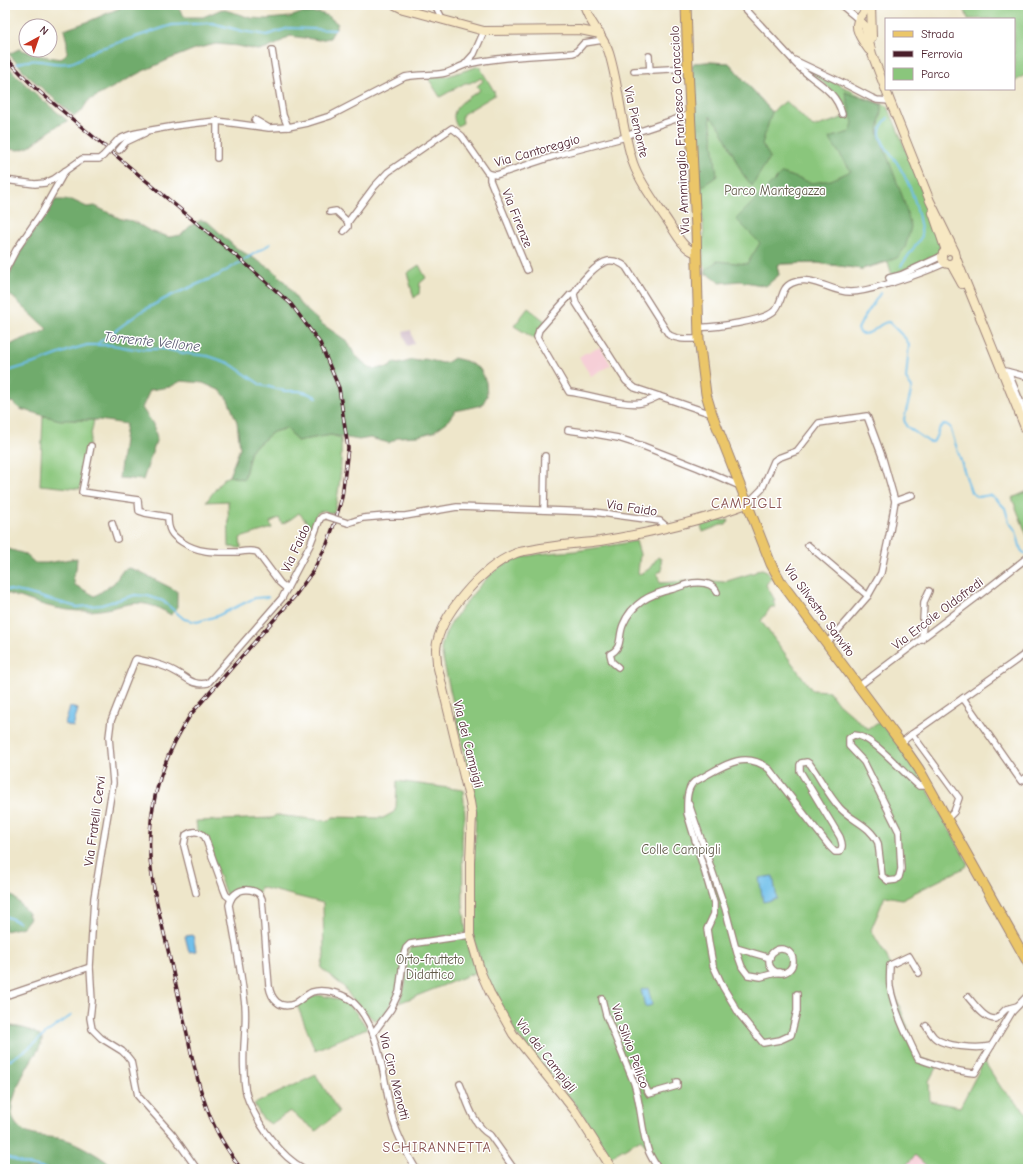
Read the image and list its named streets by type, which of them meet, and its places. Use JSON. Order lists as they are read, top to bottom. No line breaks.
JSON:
{"streets":{"main road":["Via Ammiraglio Francesco Caracciolo","Via Silvestro Sanvito"],"street":["Via Piemonte","Via Cantoreggio","Via Firenze","Via Faido","Via Ercole Oldofredi","Via dei Campigli","Via Fratelli Cervi","Via Silvio Pellico","Via Ciro Menotti"]},"crossings":[["Via Piemonte","Via Ammiraglio Francesco Caracciolo"],["Via Piemonte","Via Cantoreggio"],["Via Piemonte","Via Silvestro Sanvito"],["Via Ammiraglio Francesco Caracciolo","Via Cantoreggio"],["Via Ammiraglio Francesco Caracciolo","Via Silvestro Sanvito"],["Via Cantoreggio","Via Firenze"],["Via Faido","Via dei Campigli"],["Via Faido","Via Fratelli Cervi"],["Via Silvestro Sanvito","Via Ercole Oldofredi"],["Via Silvestro Sanvito","Via dei Campigli"]],"districts":["CAMPIGLI","SCHIRANNETTA"],"water":["Torrente Vellone"],"parks":["Parco Mantegazza","Colle Campigli","Orto-frutteto Didattico"],"legend":["Strada","Ferrovia","Parco"],"north":"top right"}
